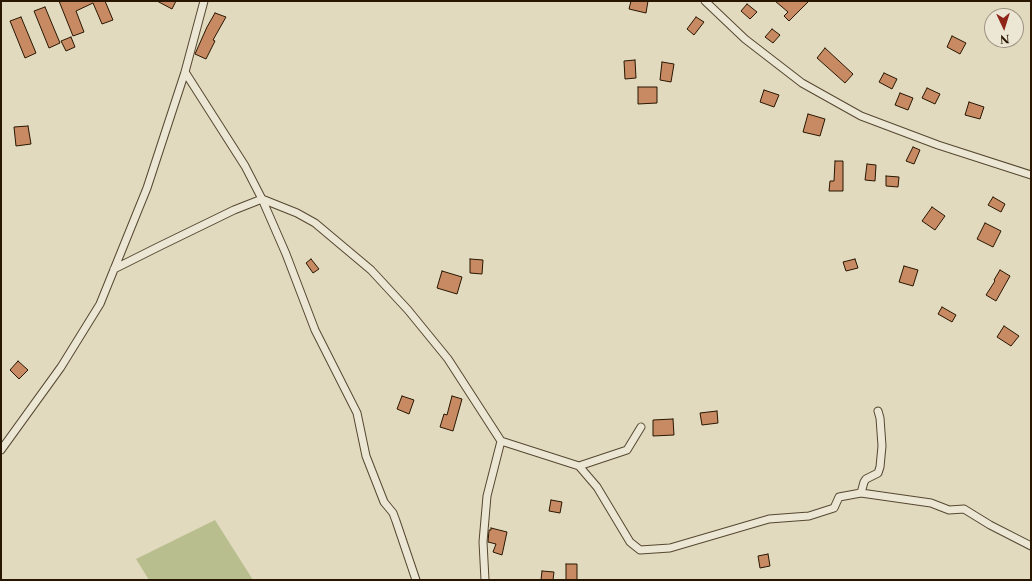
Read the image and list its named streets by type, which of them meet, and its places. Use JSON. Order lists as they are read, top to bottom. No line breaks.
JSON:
{"north":"bottom"}
